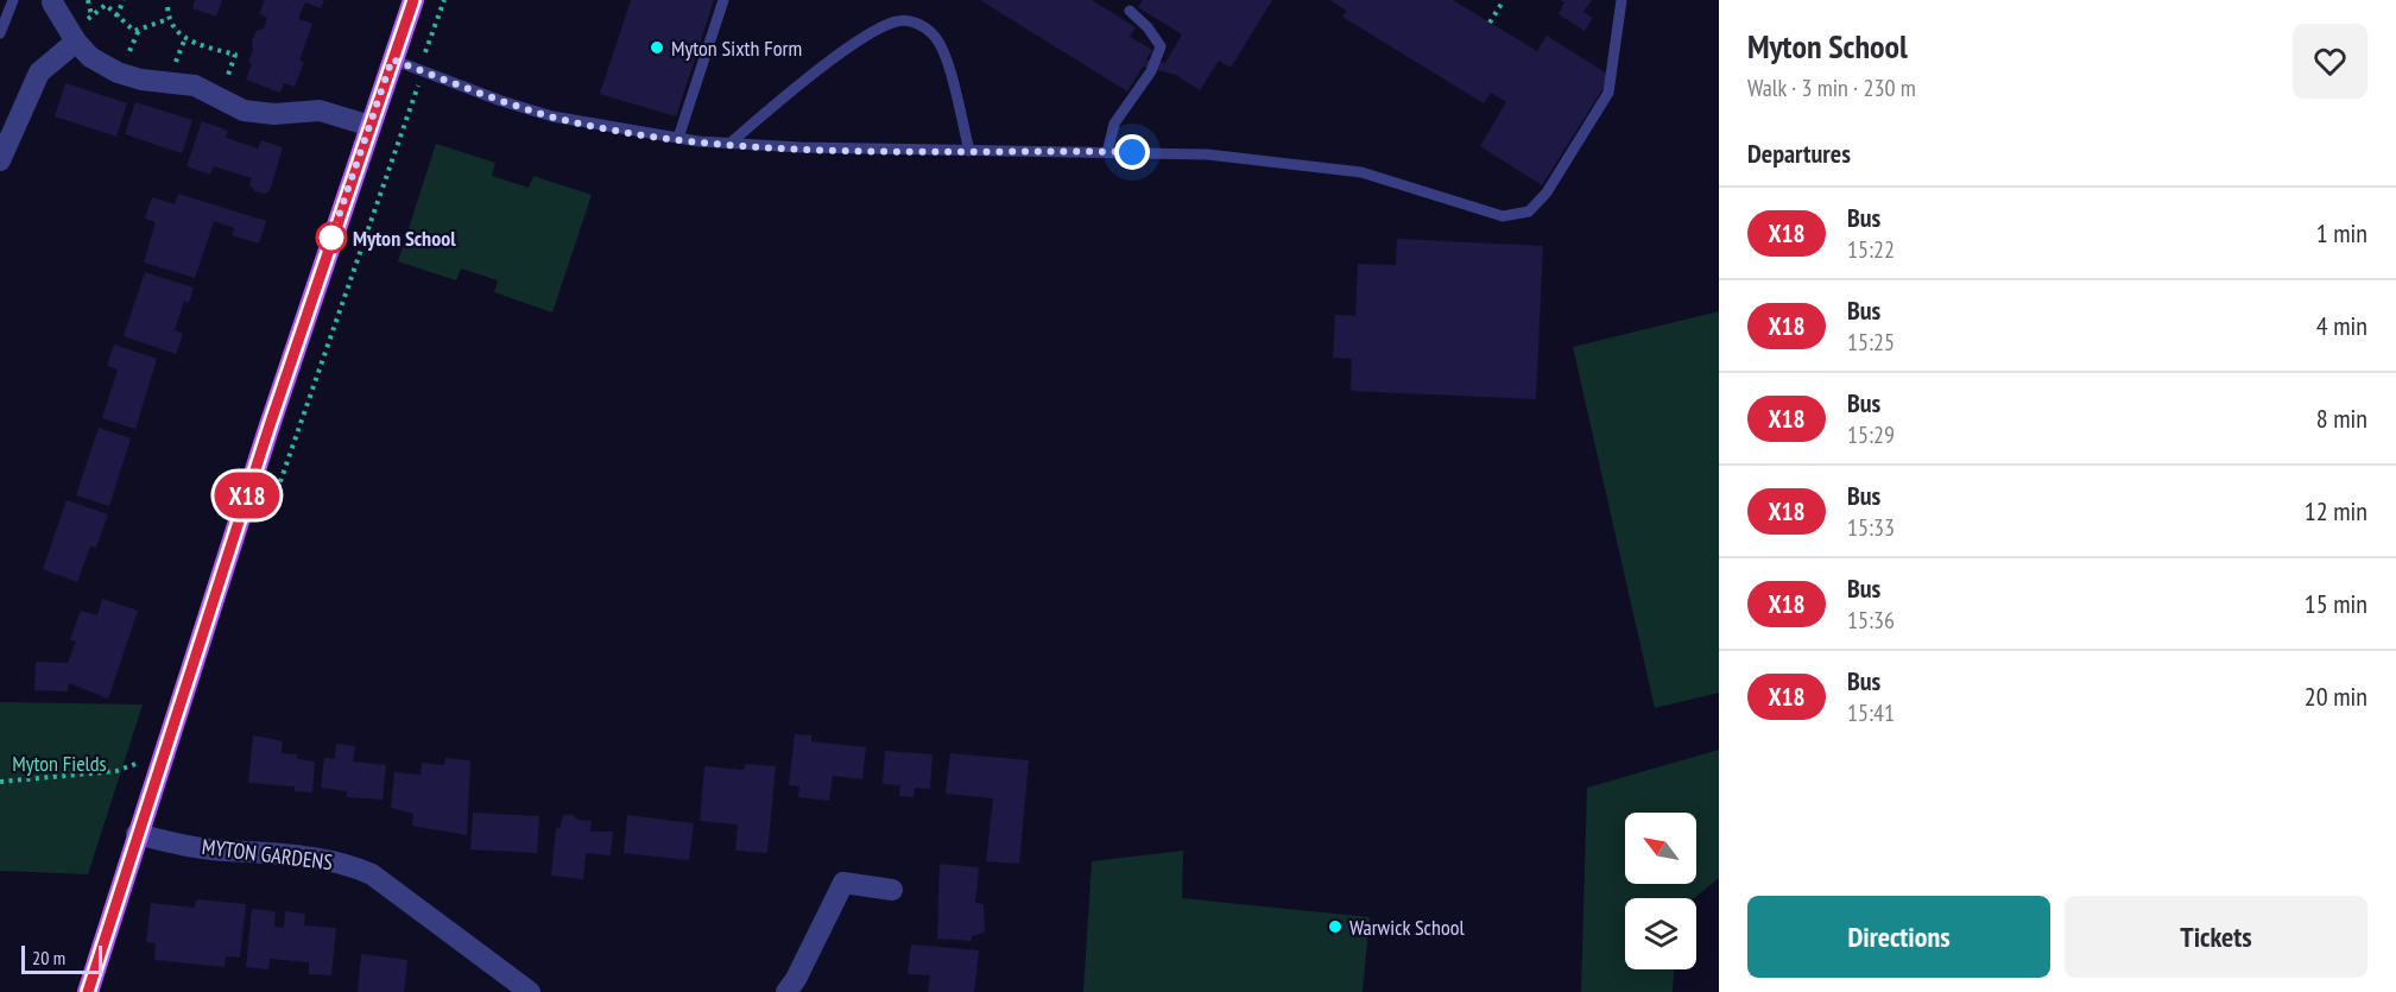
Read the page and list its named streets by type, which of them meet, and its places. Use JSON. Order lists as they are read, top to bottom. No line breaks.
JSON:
{"streets":{"street":["MYTON GARDENS"]},"parks":["Myton Fields"],"places":["Myton Sixth Form","Myton School","Warwick School"],"lines":["bus line X18"],"scale_bar":"20 m","north":"top left","page":{"on_map":"X18","heading":[["Myton School","Walk · 3 min · 230 m"],"Departures"],"list":[{"mark":"X18","name":"Bus","note":"15:22","value":"1 min"},{"mark":"X18","name":"Bus","note":"15:25","value":"4 min"},{"mark":"X18","name":"Bus","note":"15:29","value":"8 min"},{"mark":"X18","name":"Bus","note":"15:33","value":"12 min"},{"mark":"X18","name":"Bus","note":"15:36","value":"15 min"},{"mark":"X18","name":"Bus","note":"15:41","value":"20 min"}],"buttons":["Directions","Tickets"],"scale":"20 m"}}
